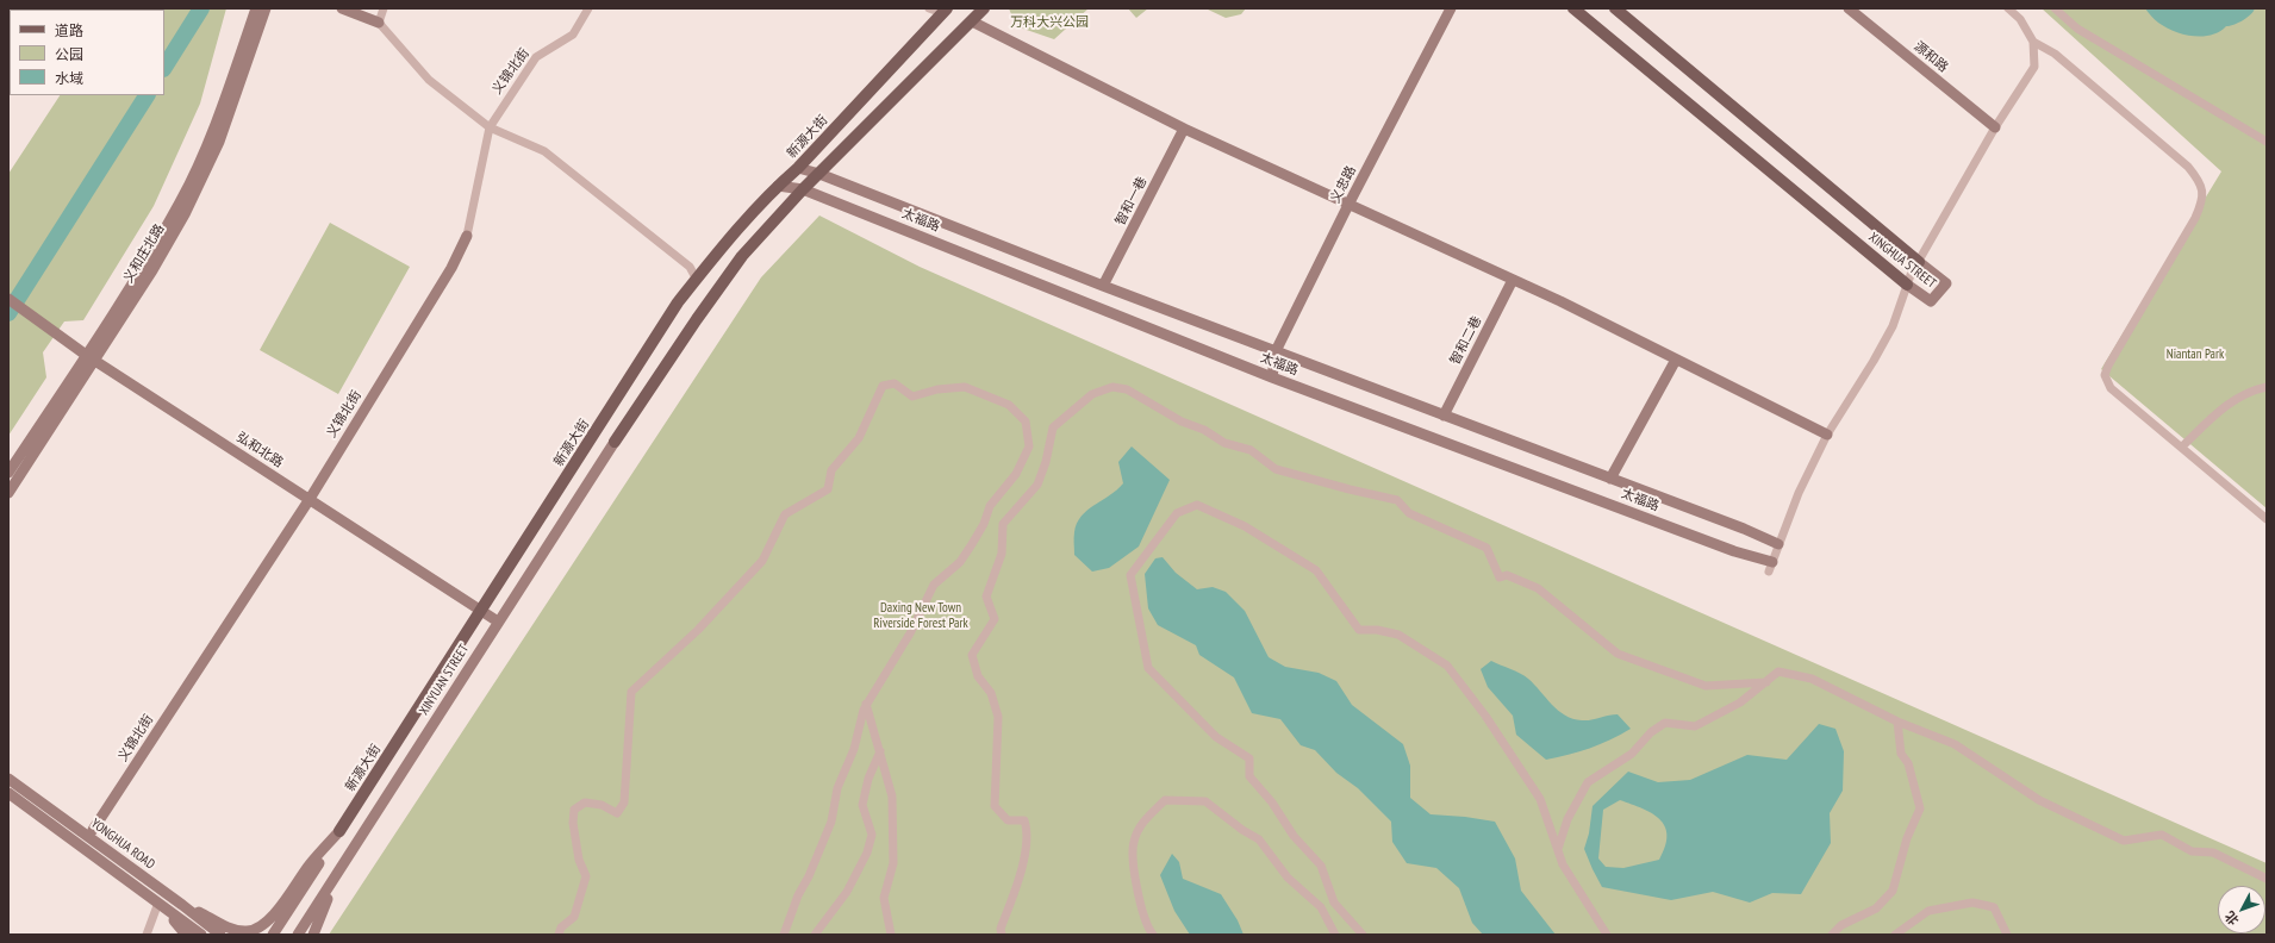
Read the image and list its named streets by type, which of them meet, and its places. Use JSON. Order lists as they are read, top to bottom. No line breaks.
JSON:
{"streets":{"main road":["源和路","义锦北街","新源大街","义忠路","智和一巷","太福路","义和庄北路","XINGHUA STREET","智和二巷","弘和北路","XINYUAN STREET","YONGHUA ROAD"]},"crossings":[["义锦北街","弘和北路"],["新源大街","太福路"],["新源大街","弘和北路"],["义忠路","太福路"],["智和一巷","太福路"],["太福路","智和二巷"],["义和庄北路","弘和北路"],["弘和北路","XINYUAN STREET"]],"parks":["万科大兴公园","Niantan Park","Daxing New Town Riverside Forest Park"],"legend":["道路","公园","水域"],"north":"bottom left"}
